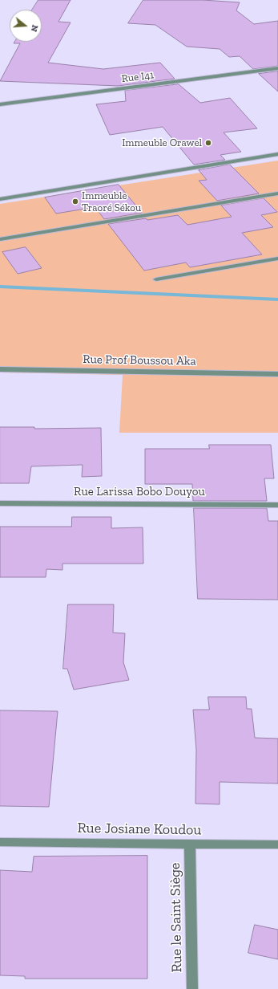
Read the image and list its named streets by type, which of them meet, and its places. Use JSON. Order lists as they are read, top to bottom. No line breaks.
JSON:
{"streets":{"street":["Rue I41","Rue Prof Boussou Aka","Rue Larissa Bobo Douyou","Rue Josiane Koudou","Rue le Saint Siège"]},"crossings":[["Rue Josiane Koudou","Rue le Saint Siège"]],"places":["Immeuble Orawel","Immeuble Traoré Sékou"],"north":"right"}
